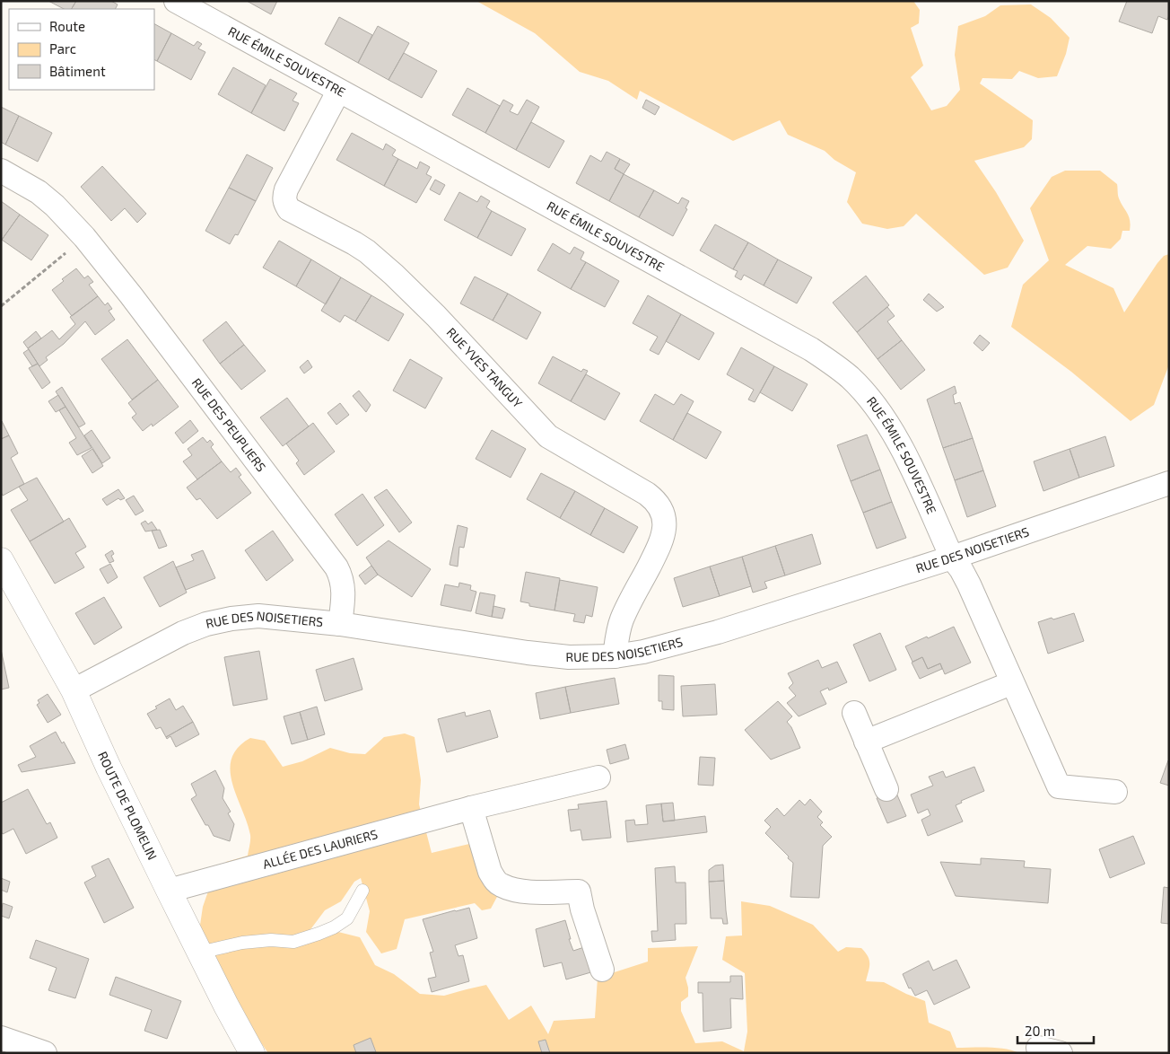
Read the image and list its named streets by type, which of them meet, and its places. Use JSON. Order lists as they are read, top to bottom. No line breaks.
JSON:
{"streets":{"street":["RUE ÉMILE SOUVESTRE","RUE YVES TANGUY","RUE DES PEUPLIERS","RUE DES NOISETIERS","ROUTE DE PLOMELIN","ALLÉE DES LAURIERS"]},"crossings":[["RUE ÉMILE SOUVESTRE","RUE YVES TANGUY"],["RUE ÉMILE SOUVESTRE","RUE DES NOISETIERS"],["RUE YVES TANGUY","RUE DES NOISETIERS"],["RUE DES PEUPLIERS","RUE DES NOISETIERS"],["RUE DES NOISETIERS","ROUTE DE PLOMELIN"],["ROUTE DE PLOMELIN","ALLÉE DES LAURIERS"]],"legend":["Route","Parc","Bâtiment"],"scale_bar":"20 m"}
